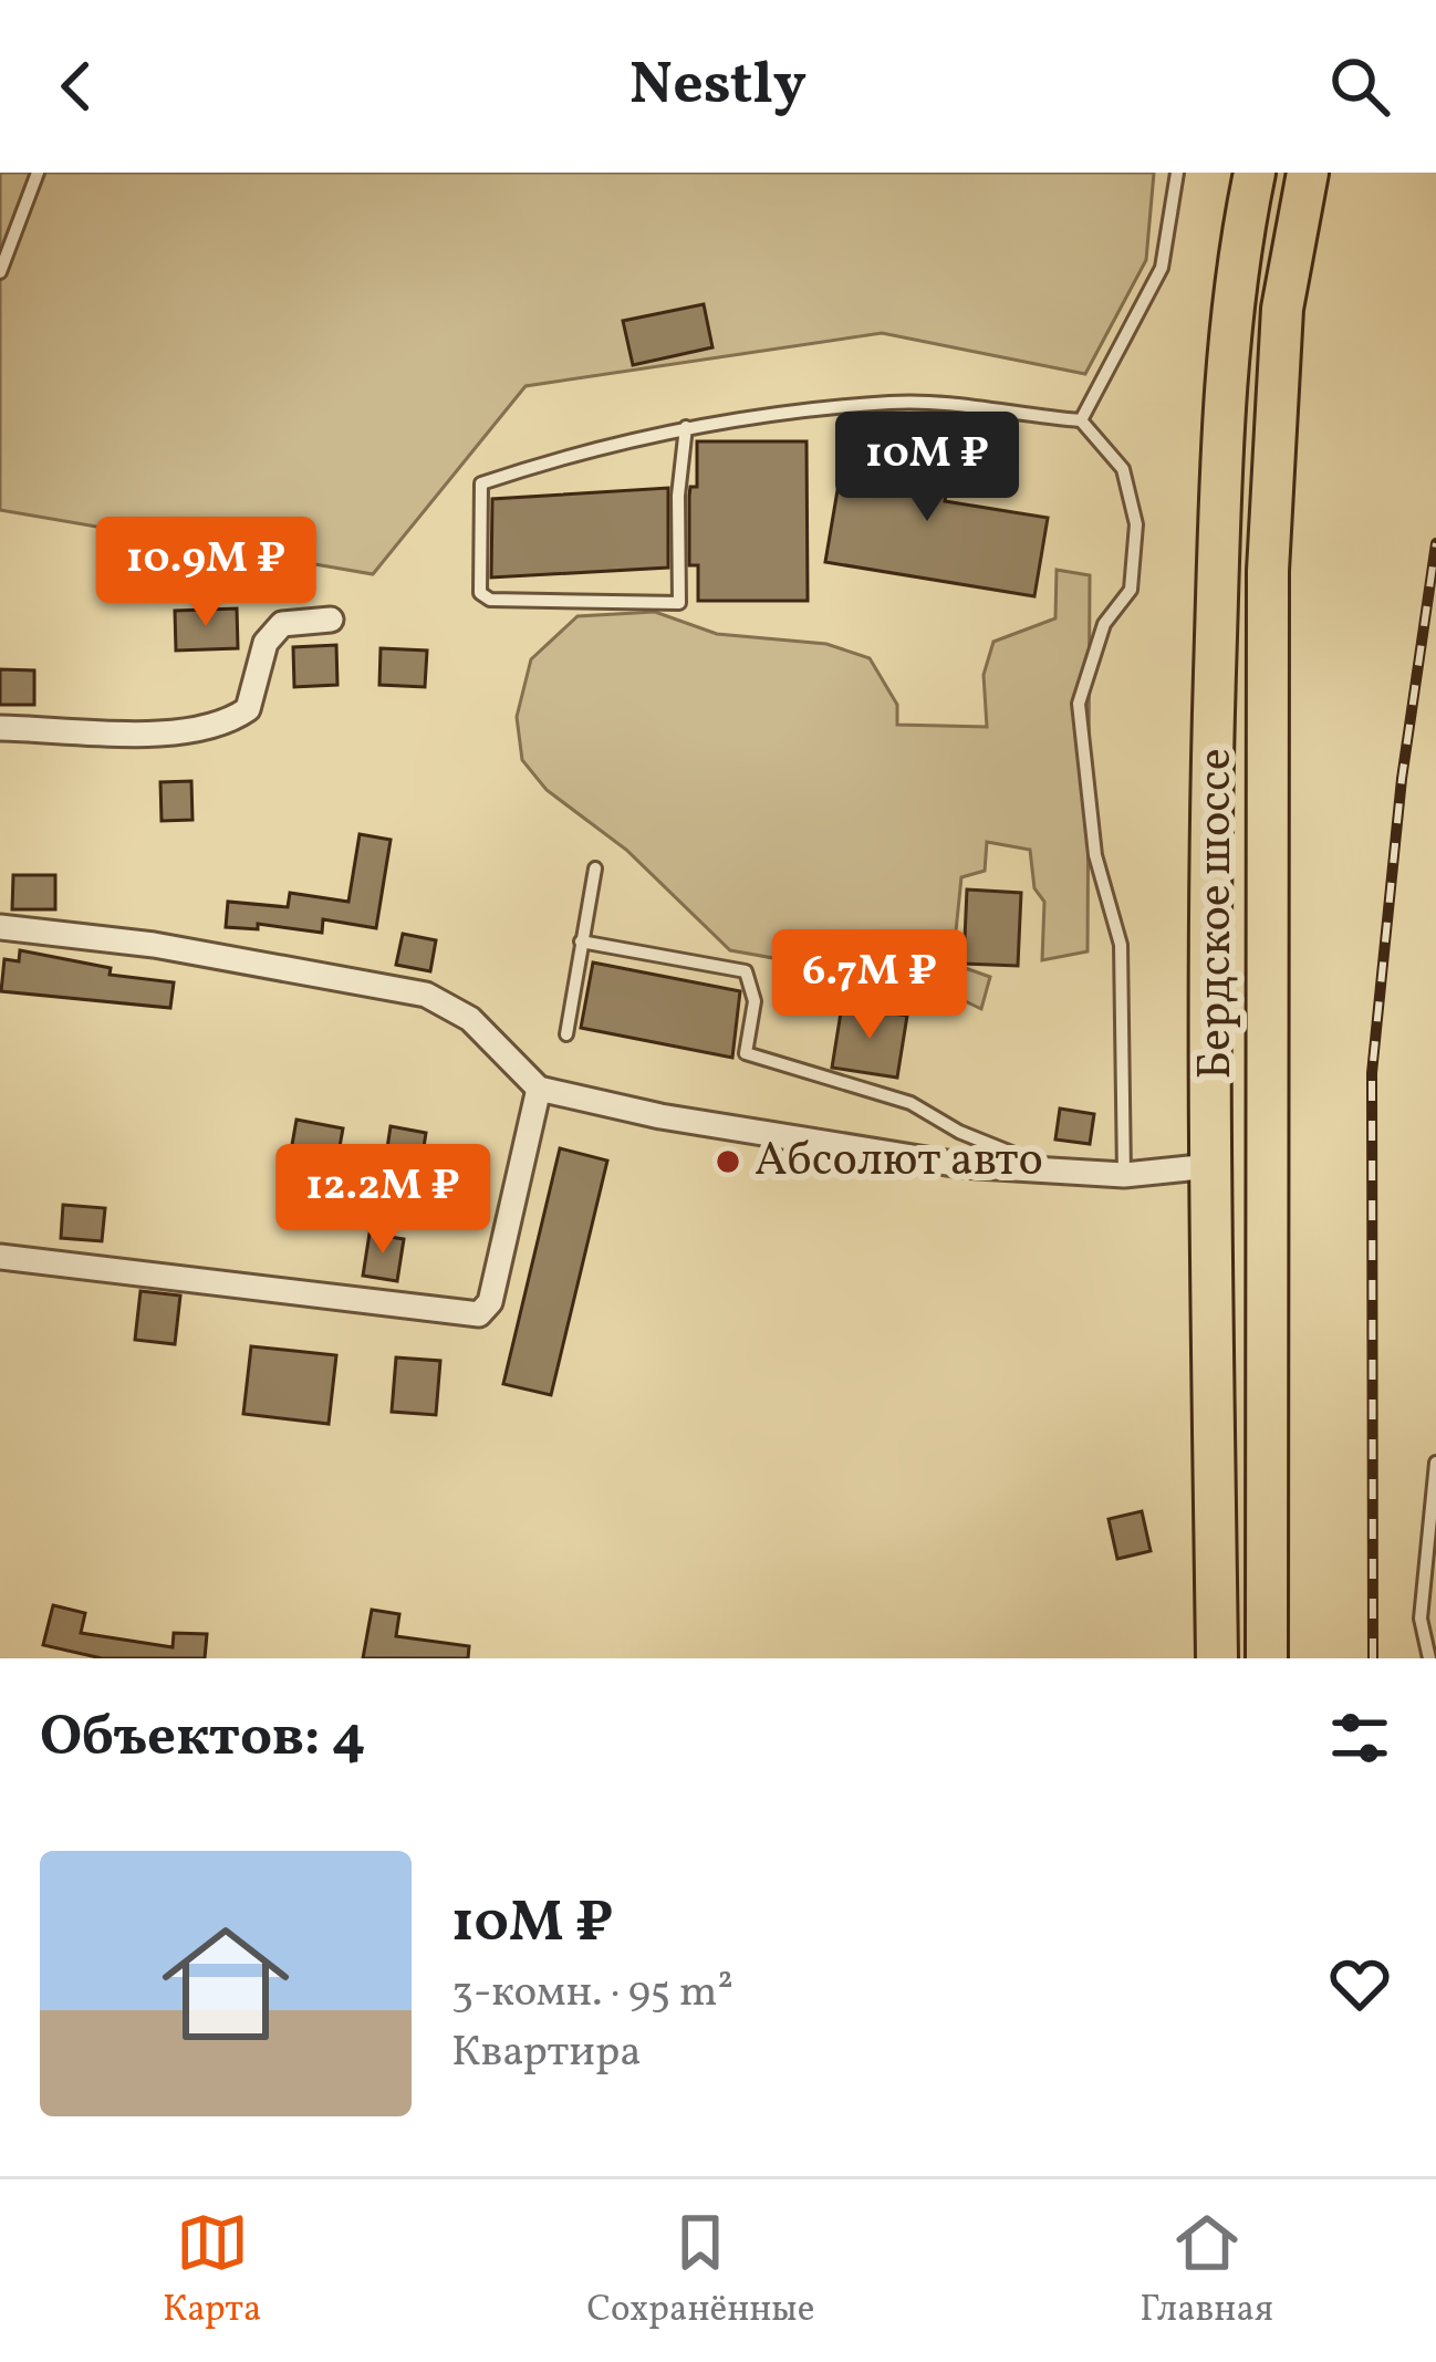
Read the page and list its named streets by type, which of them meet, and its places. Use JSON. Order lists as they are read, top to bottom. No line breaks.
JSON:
{"streets":{"highway":["Бердское шоссе"]},"places":["Абсолют авто"],"page":{"header":"Nestly","price":["10M ₽","10.9M ₽","6.7M ₽","12.2M ₽"],"heading":"Объектов: 4","list":[{"name":"10M ₽","note":"3-комн. · 95 m² · Квартира"}],"tabs":["Карта","Сохранённые","Главная"]}}
